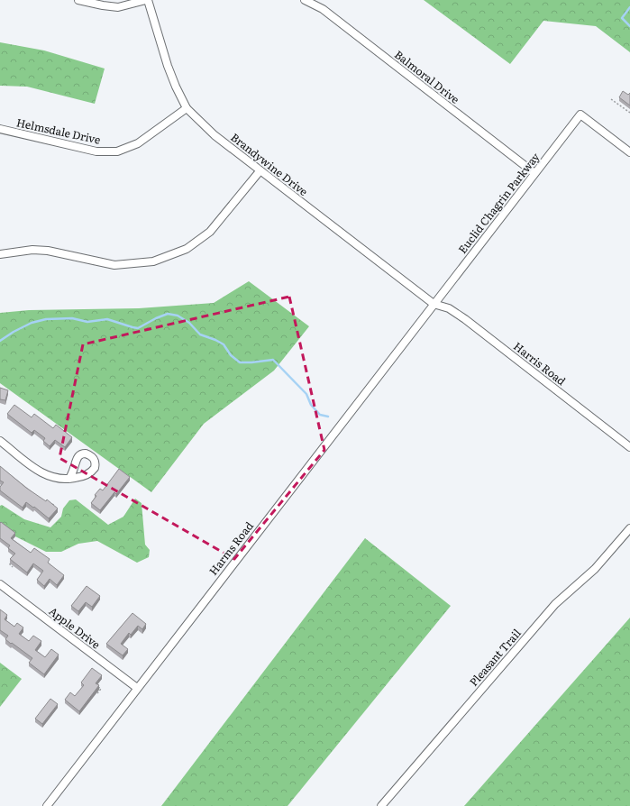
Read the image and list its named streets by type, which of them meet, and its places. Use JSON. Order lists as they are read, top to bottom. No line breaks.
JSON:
{"streets":{"street":["Balmoral Drive","Helmsdale Drive","Brandywine Drive","Euclid Chagrin Parkway","Harris Road","Harms Road","Apple Drive","Pleasant Trail"]},"crossings":[["Balmoral Drive","Euclid Chagrin Parkway"],["Helmsdale Drive","Brandywine Drive"],["Brandywine Drive","Euclid Chagrin Parkway"],["Brandywine Drive","Harris Road"],["Brandywine Drive","Harms Road"],["Euclid Chagrin Parkway","Harris Road"],["Euclid Chagrin Parkway","Harms Road"],["Harris Road","Harms Road"],["Harms Road","Apple Drive"]]}
